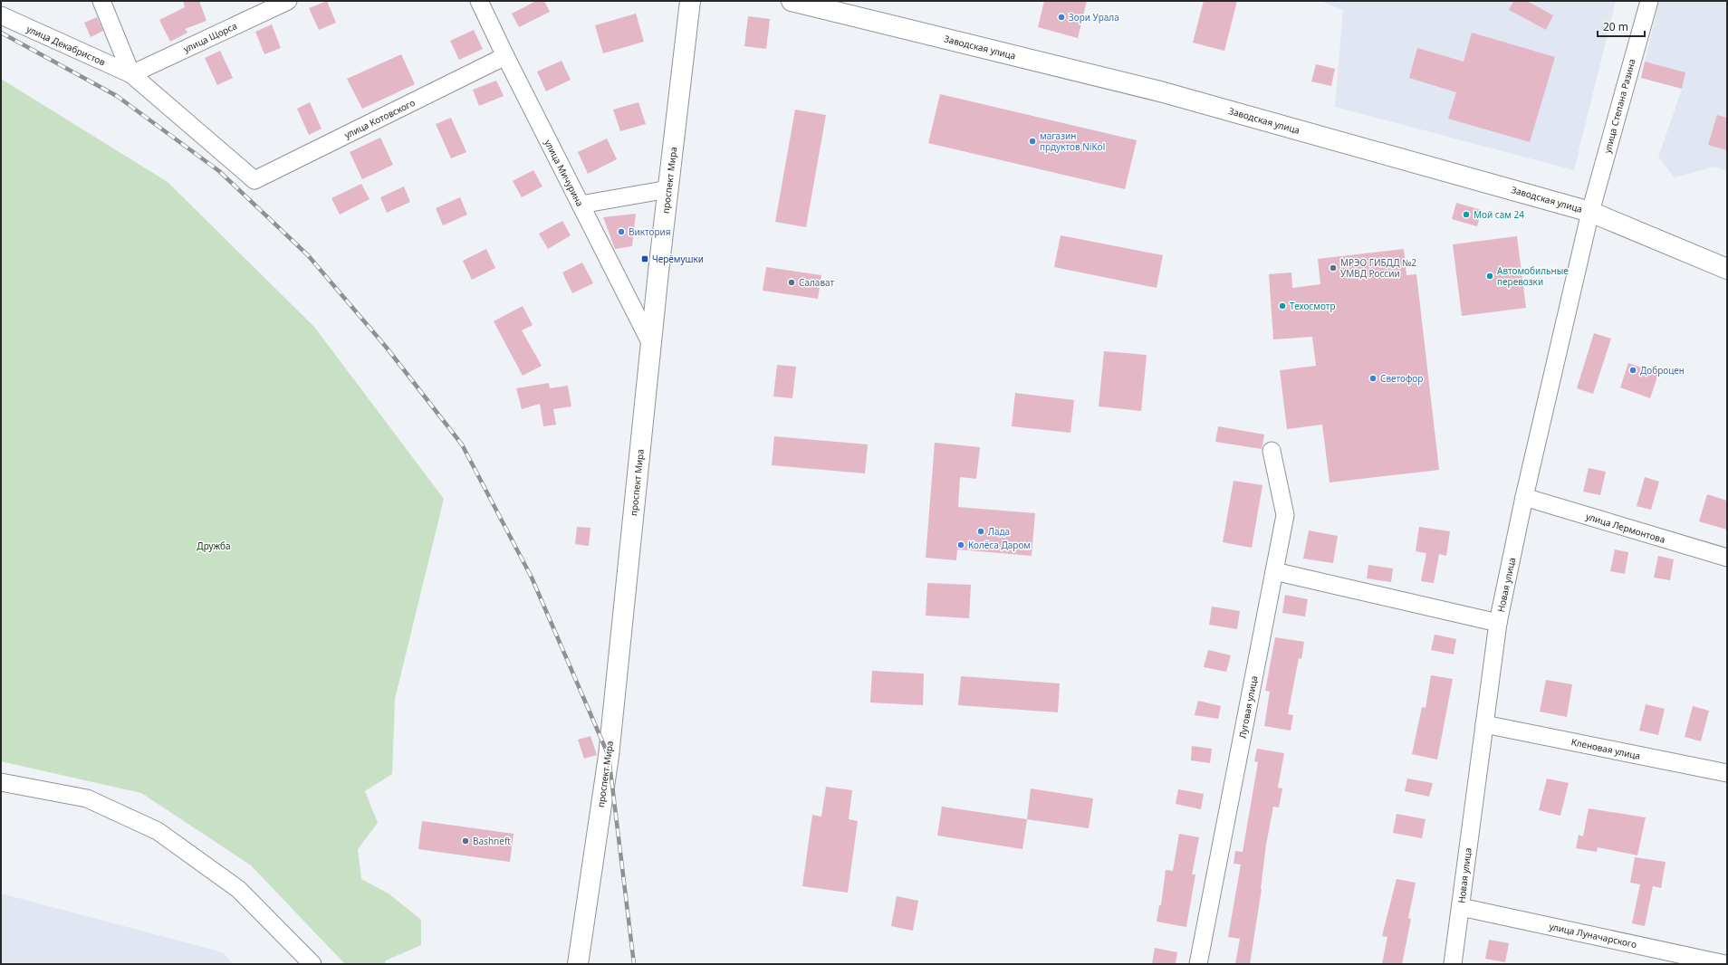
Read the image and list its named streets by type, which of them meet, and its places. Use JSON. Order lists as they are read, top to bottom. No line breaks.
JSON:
{"streets":{"main road":["Заводская улица","проспект Мира"],"street":["улица Щорса","улица Декабристов","улица Степана Разина","улица Котовского","улица Мичурина","улица Лермонтова","Новая улица","Луговая улица","Кленовая улица","улица Луначарского"]},"crossings":[["улица Щорса","улица Декабристов"],["улица Щорса","улица Котовского"],["улица Декабристов","улица Котовского"],["Заводская улица","улица Степана Разина"],["Заводская улица","Новая улица"],["улица Степана Разина","Новая улица"],["улица Котовского","улица Мичурина"],["улица Мичурина","проспект Мира"],["улица Лермонтова","Новая улица"],["Новая улица","Кленовая улица"],["Новая улица","улица Луначарского"]],"parks":["Дружба"],"places":{"other":["Зори Урала","магазин прдуктов NiKol","Мой сам 24","Виктория","МРЭО ГИБДД №2 УМВД России","Автомобильные перевозки","Салават","Техосмотр","Доброцен","Светофор","Лада","Колёса Даром","Bashneft"],"transit":["Черёмушки"]},"scale_bar":"20 m"}
